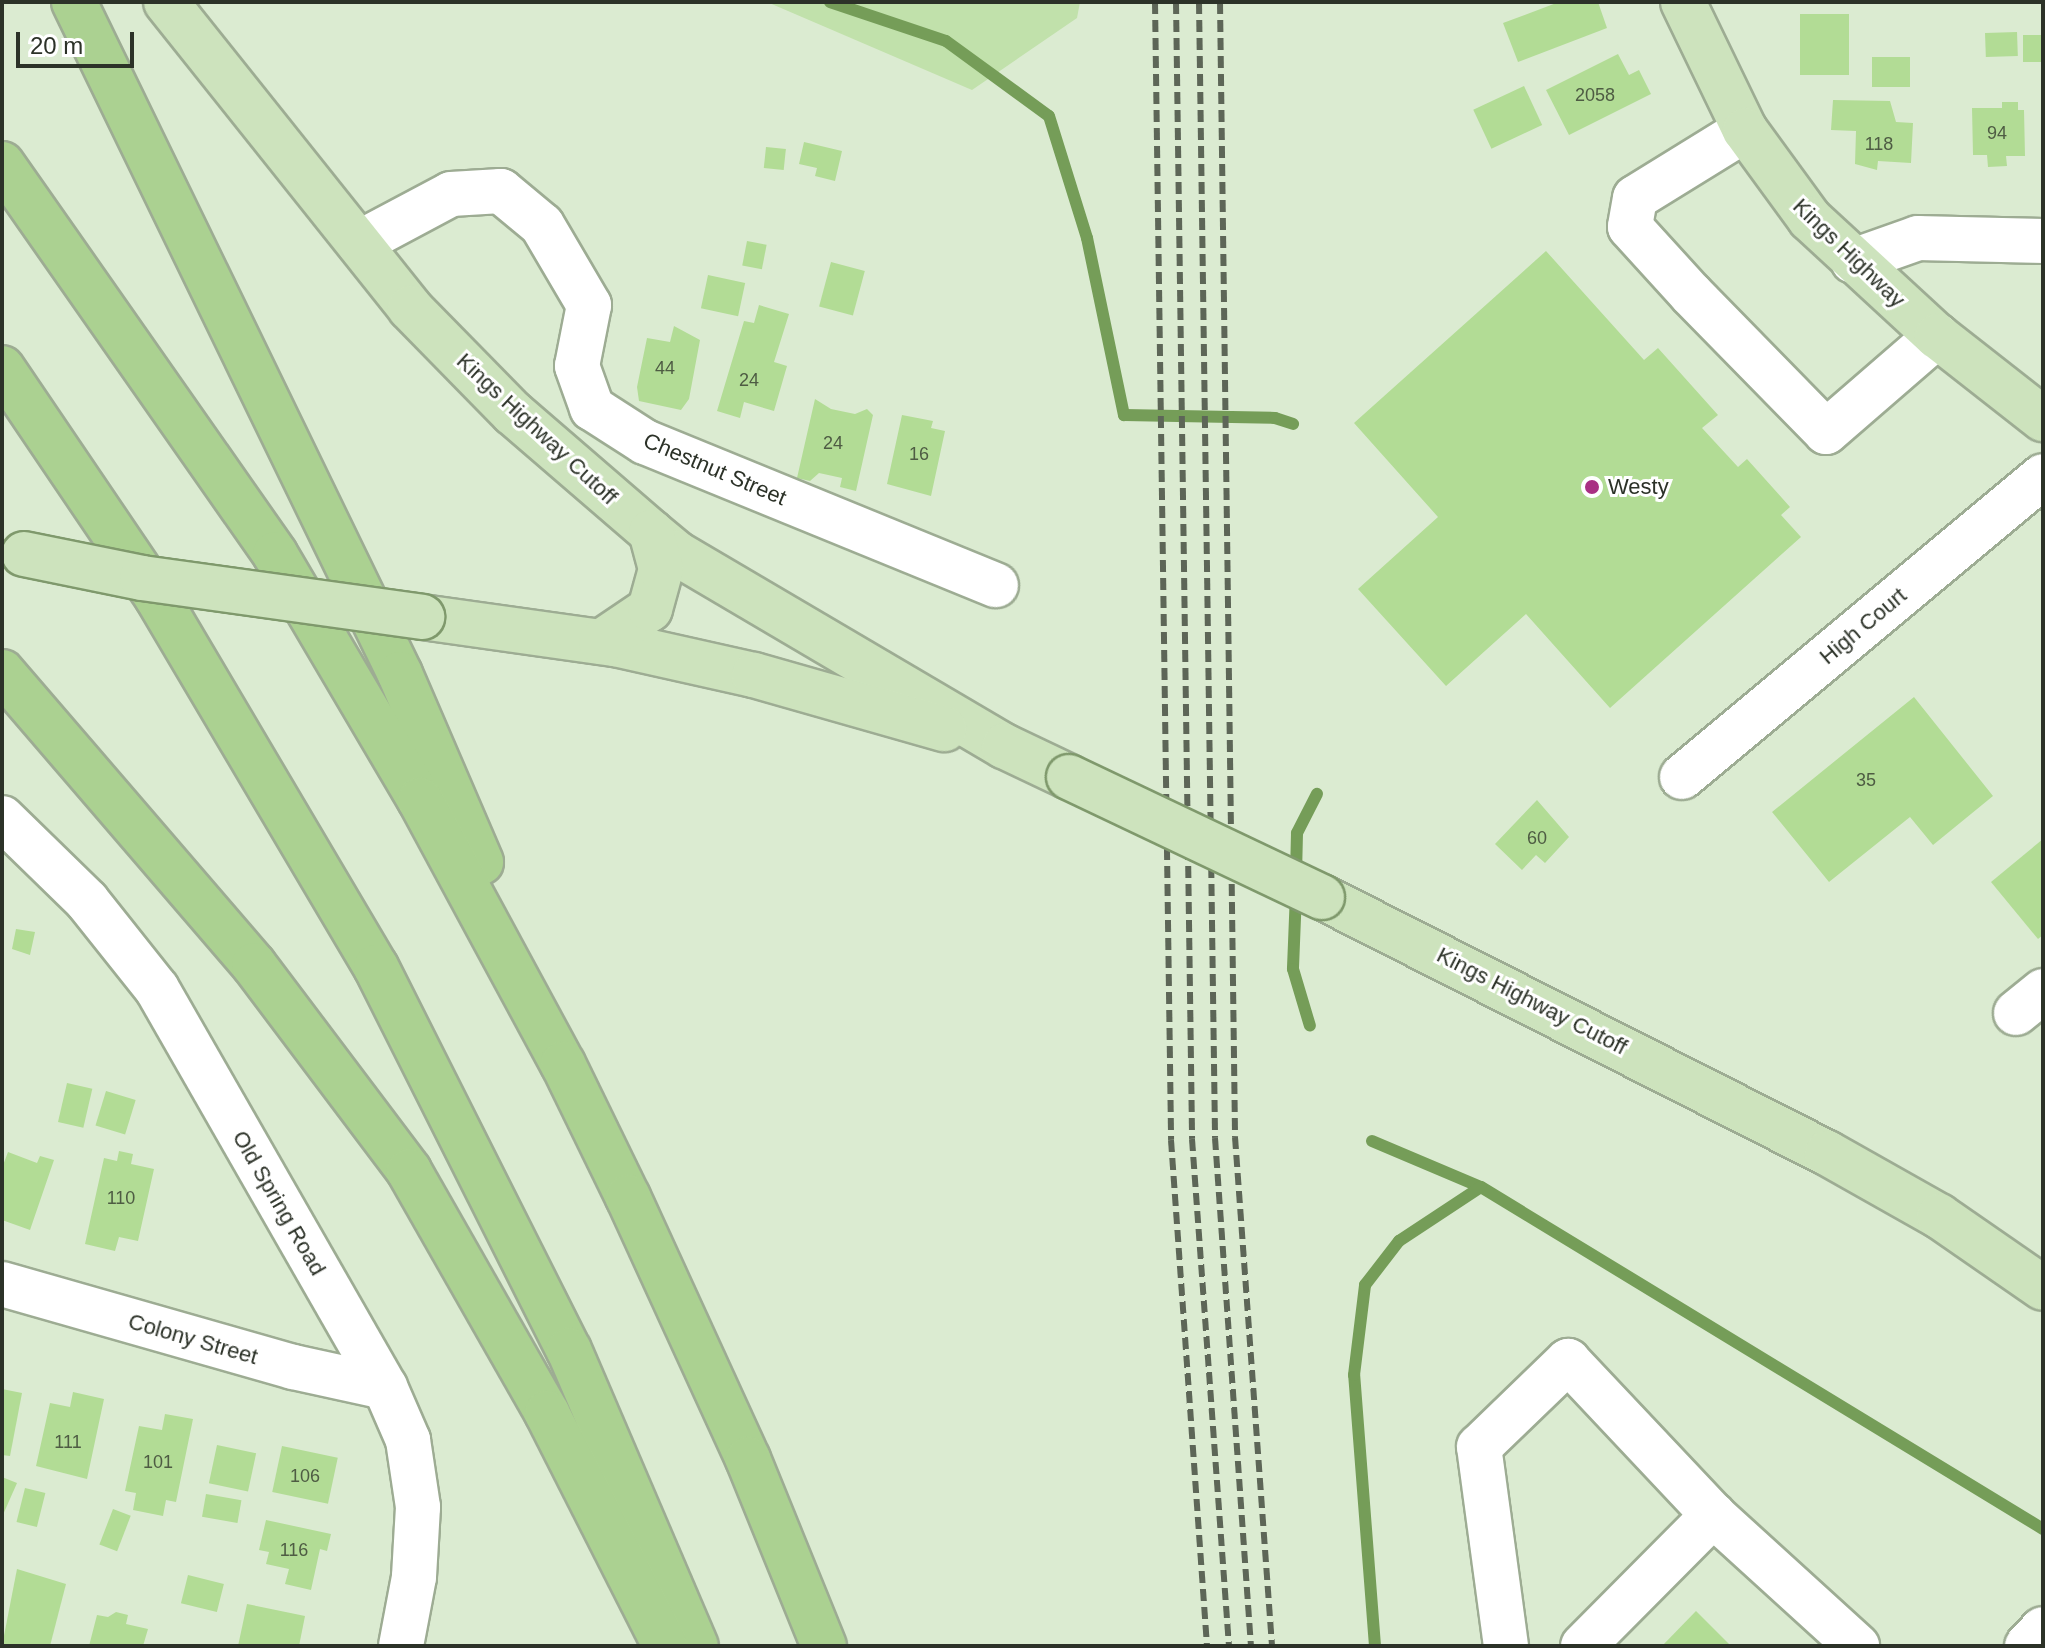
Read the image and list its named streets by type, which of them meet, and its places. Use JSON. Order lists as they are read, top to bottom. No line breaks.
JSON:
{"streets":{"main road":["Kings Highway","Kings Highway Cutoff"],"street":["Chestnut Street","High Court","Old Spring Road","Colony Street"]},"crossings":[["Kings Highway Cutoff","Chestnut Street"],["Old Spring Road","Colony Street"]],"places":["Westy"],"house_numbers":["2058","94","118","44","24","24","16","35","60","110","111","101","106","116"],"scale_bar":"20 m"}
